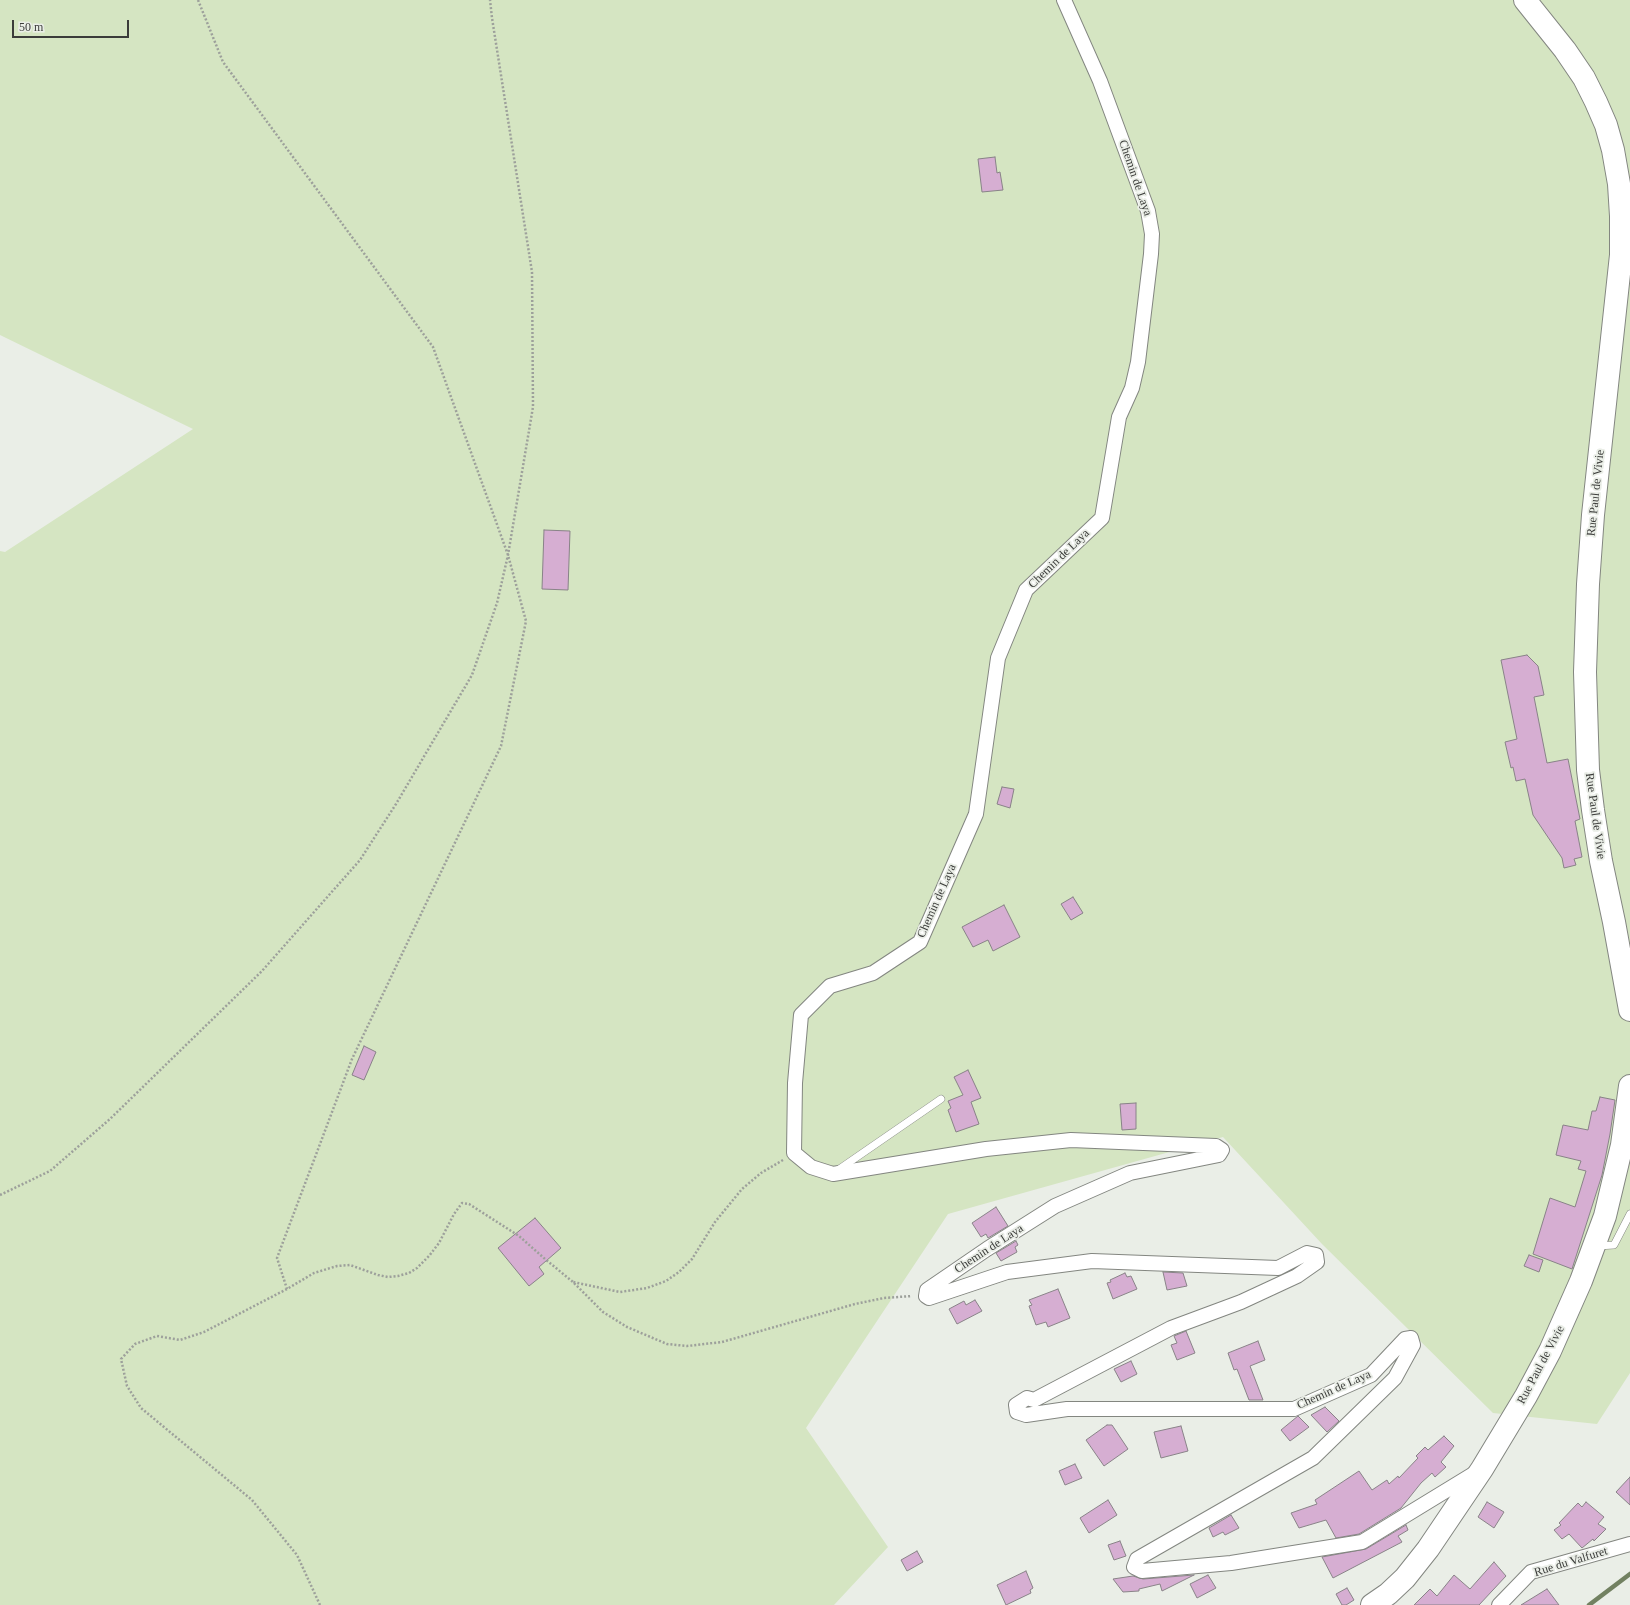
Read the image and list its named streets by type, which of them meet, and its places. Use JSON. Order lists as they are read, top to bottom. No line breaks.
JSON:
{"streets":{"main road":["Rue Paul de Vivie"],"street":["Chemin de Laya","Rue du Valfuret"]},"crossings":[["Chemin de Laya","Rue Paul de Vivie"]],"scale_bar":"50 m"}
